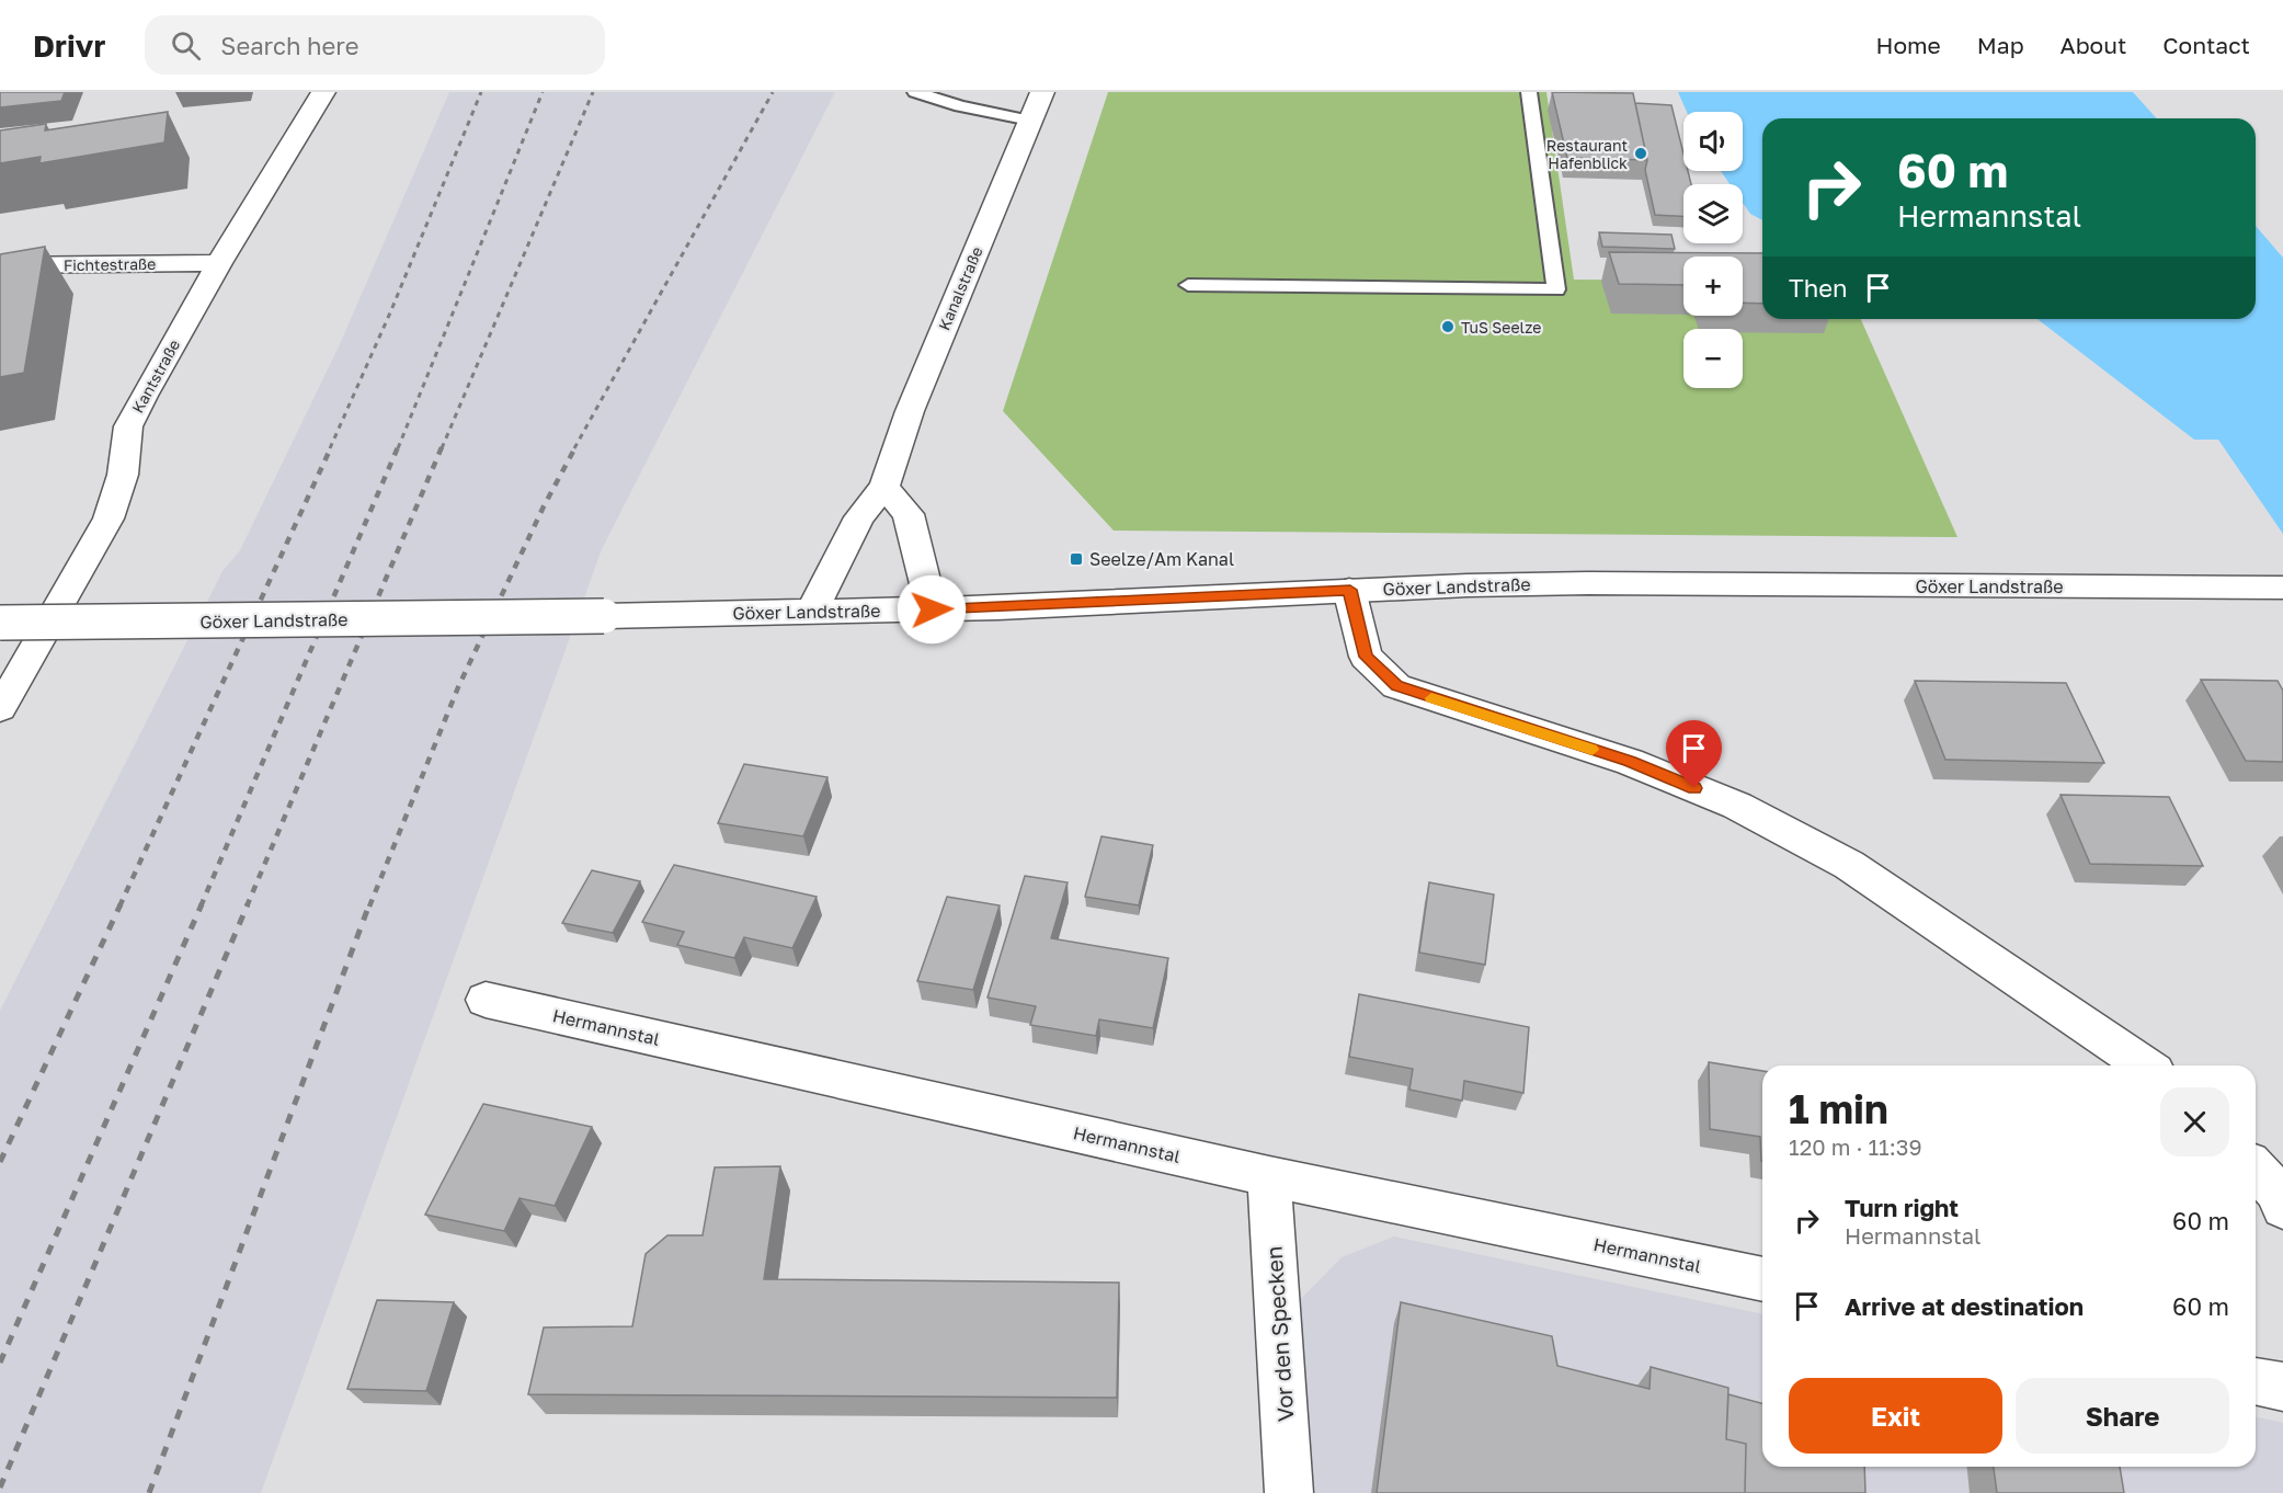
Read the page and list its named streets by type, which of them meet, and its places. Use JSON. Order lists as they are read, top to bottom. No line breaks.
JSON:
{"streets":{"street":["Fichtestraße","Kanalstraße","Kantstraße","Göxer Landstraße","Hermannstal","Vor den Specken"]},"crossings":[["Fichtestraße","Kantstraße"],["Kanalstraße","Göxer Landstraße"],["Hermannstal","Vor den Specken"]],"places":{"other":["Restaurant Hafenblick","TuS Seelze"],"transit":["Seelze/Am Kanal"]},"page":{"header":"Drivr","search":"Search here","nav":["Home","Map","About","Contact"],"map_buttons":["+","−"],"turn":["60 m","Hermannstal"],"then":"Then","heading":["1 min","120 m · 11:39"],"list":[{"name":"Turn right","note":"Hermannstal","value":"60 m"},{"name":"Arrive at destination","value":"60 m"}],"buttons":["Exit","Share"]}}
